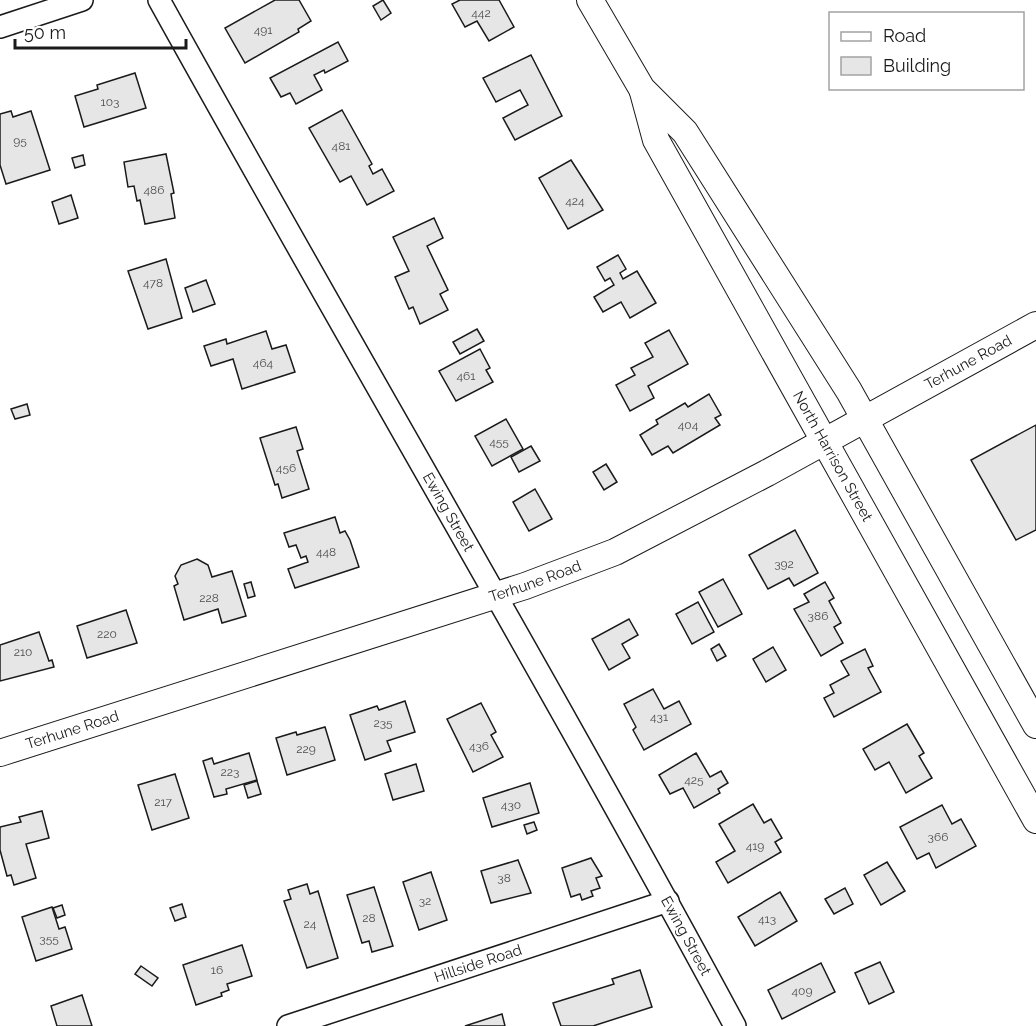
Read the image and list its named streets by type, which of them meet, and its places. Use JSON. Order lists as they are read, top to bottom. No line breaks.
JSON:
{"streets":{"street":["Terhune Road","North Harrison Street","Ewing Street","Hillside Road"]},"crossings":[["Terhune Road","North Harrison Street"],["Terhune Road","Ewing Street"],["Ewing Street","Hillside Road"]],"house_numbers":["442","491","103","95","481","486","424","478","464","461","404","455","456","448","392","228","386","220","210","431","235","436","229","223","425","217","430","366","419","38","32","28","413","24","355","16","409"],"legend":["Road","Building"],"scale_bar":"50 m"}
